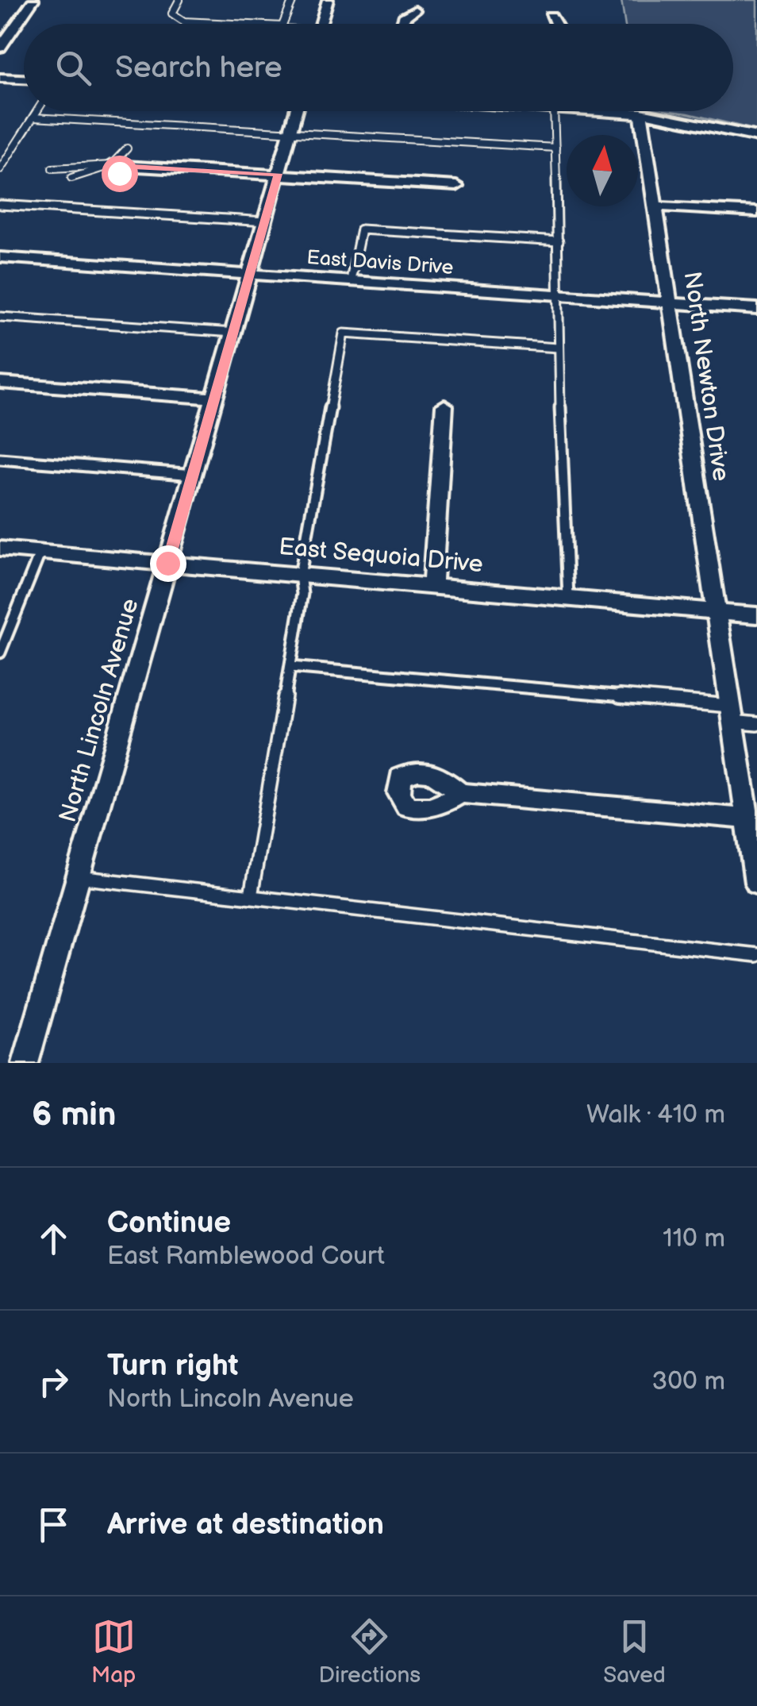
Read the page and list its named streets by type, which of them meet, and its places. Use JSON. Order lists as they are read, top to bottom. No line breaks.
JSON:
{"streets":{"street":["East Davis Drive","North Newton Drive","East Sequoia Drive","North Lincoln Avenue"]},"crossings":[["East Davis Drive","North Newton Drive"],["East Davis Drive","North Lincoln Avenue"],["North Newton Drive","East Sequoia Drive"],["East Sequoia Drive","North Lincoln Avenue"]],"north":"top","page":{"search":"Search here","heading":["6 min","Walk · 410 m"],"list":[["Continue","East Ramblewood Court","110 m"],["Turn right","North Lincoln Avenue","300 m"],"Arrive at destination"],"nav":["Map","Directions","Saved"]}}
